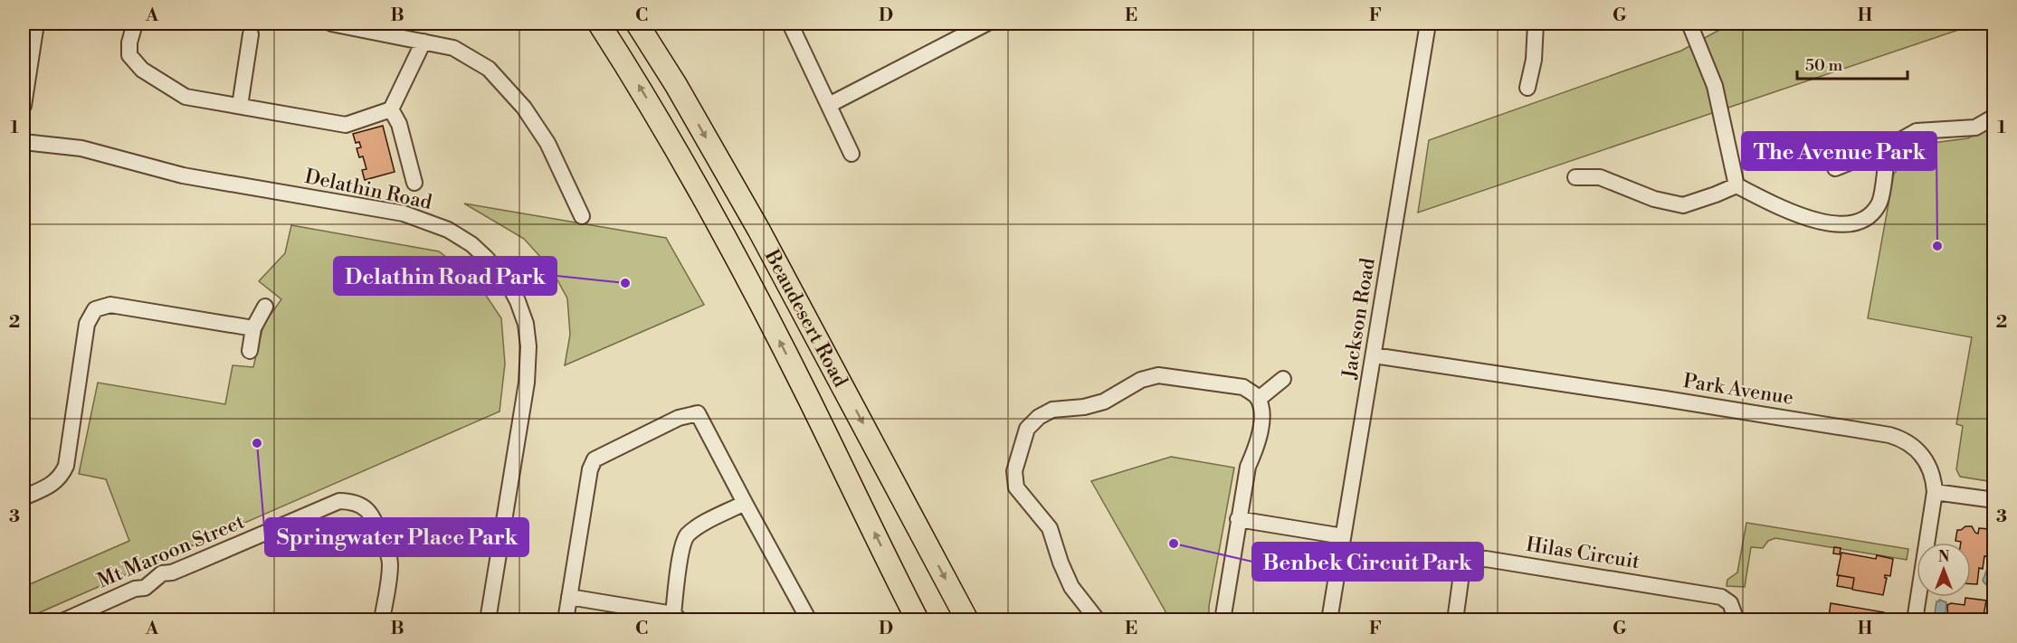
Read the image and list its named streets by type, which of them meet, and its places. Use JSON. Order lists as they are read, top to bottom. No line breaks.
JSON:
{"streets":{"highway":["Beaudesert Road"],"street":["Delathin Road","Jackson Road","Park Avenue","Mt Maroon Street","Hilas Circuit"]},"crossings":[["Jackson Road","Park Avenue"]],"places":["The Avenue Park","Delathin Road Park","Springwater Place Park","Benbek Circuit Park"],"scale_bar":"50 m","north":"top","grid":{"columns":["A","B","C","D","E","F","G","H"],"rows":["1","2","3"]}}
